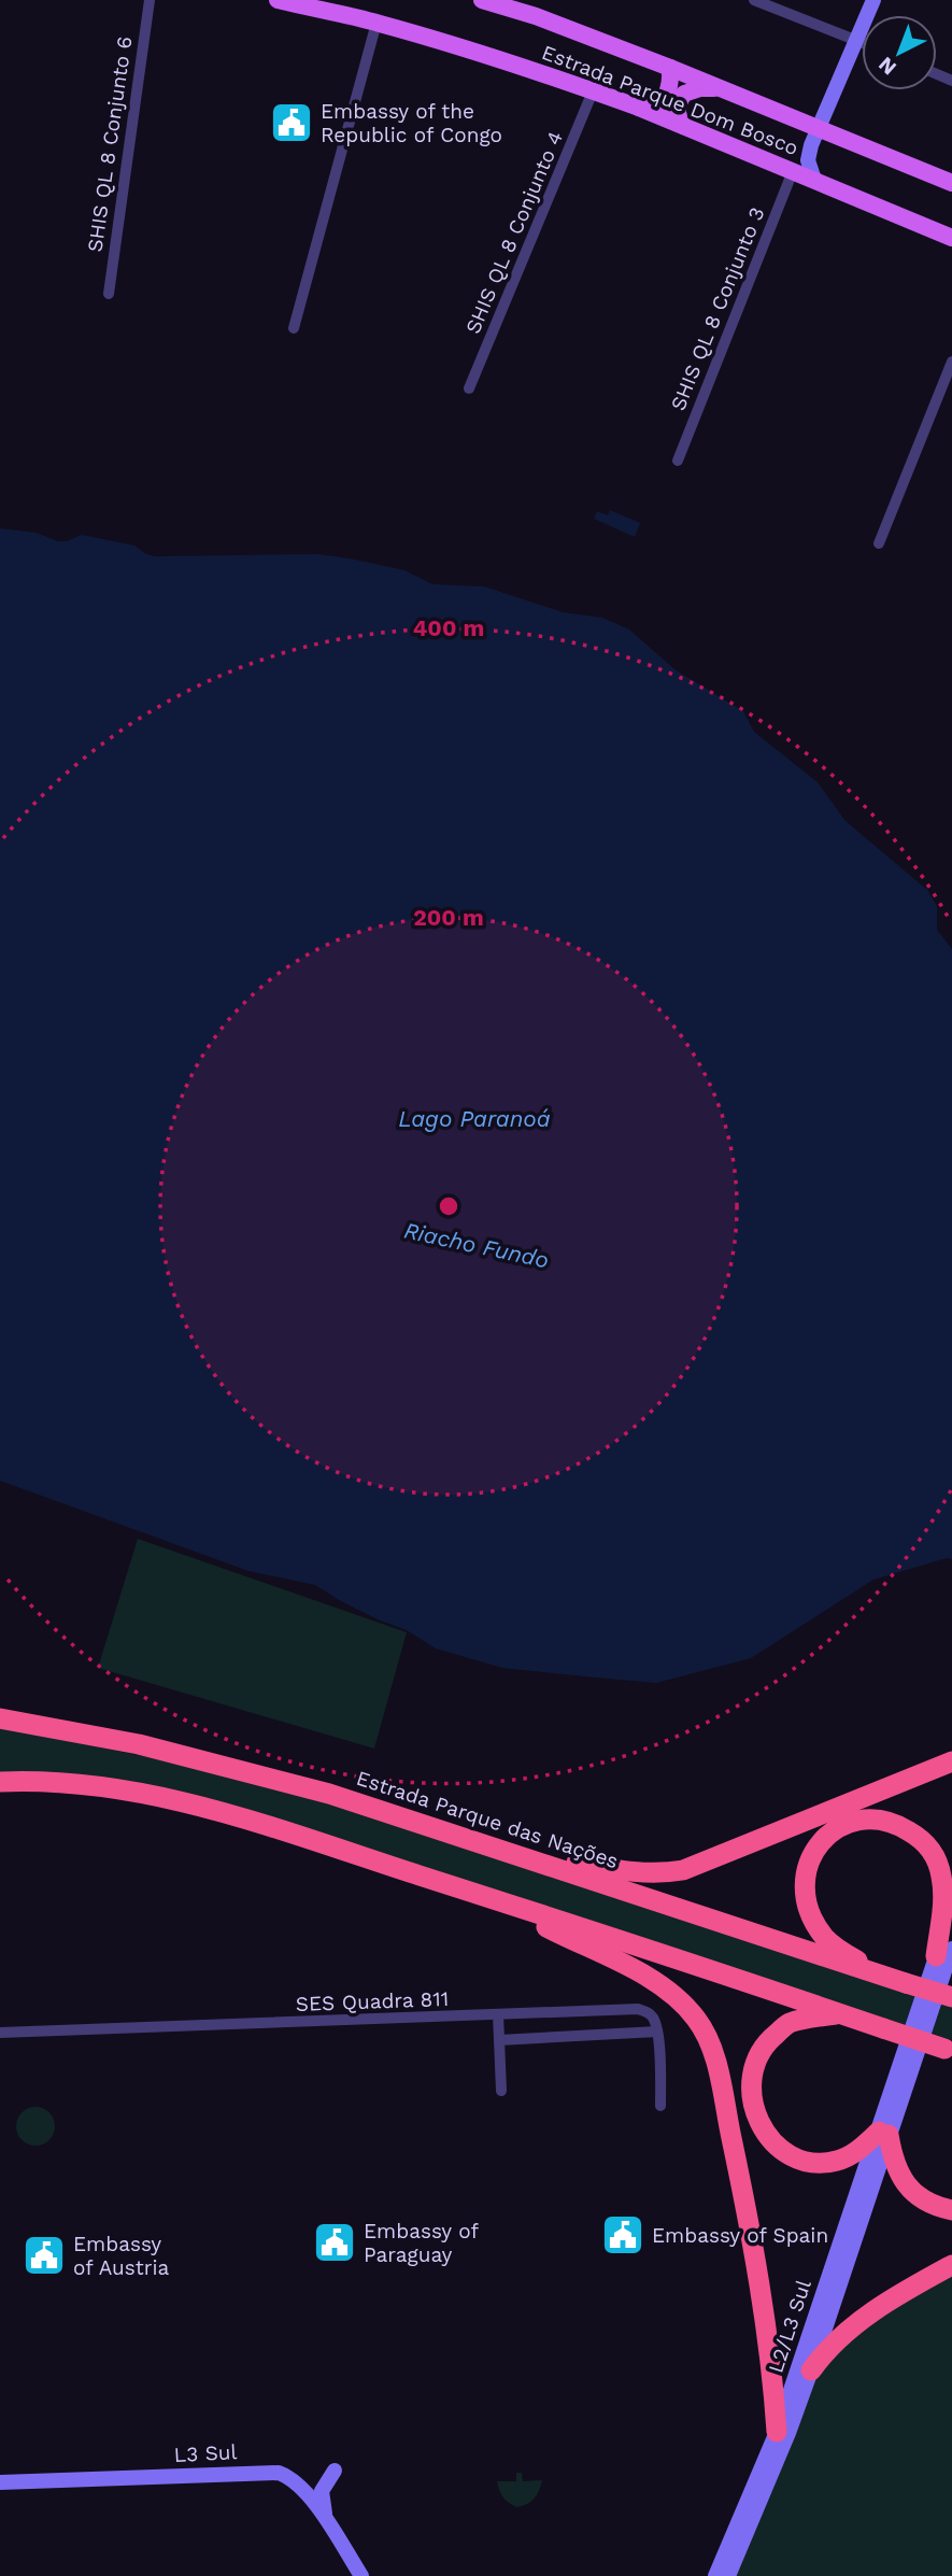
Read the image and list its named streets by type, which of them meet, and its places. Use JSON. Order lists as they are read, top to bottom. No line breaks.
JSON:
{"streets":{"highway":["Estrada Parque das Nações"],"main road":["Estrada Parque Dom Bosco","L2/L3 Sul","L3 Sul"],"street":["SHIS QL 8 Conjunto 6","SHIS QL 8 Conjunto 4","SHIS QL 8 Conjunto 3","SES Quadra 811"]},"crossings":[["Estrada Parque Dom Bosco","SHIS QL 8 Conjunto 4"],["Estrada Parque Dom Bosco","SHIS QL 8 Conjunto 3"]],"water":["Lago Paranoá","Riacho Fundo"],"places":{"public building":["Embassy of the Republic of Congo","Embassy of Spain","Embassy of Paraguay","Embassy of Austria"]},"north":"bottom left","rings":["400 m","200 m"]}
